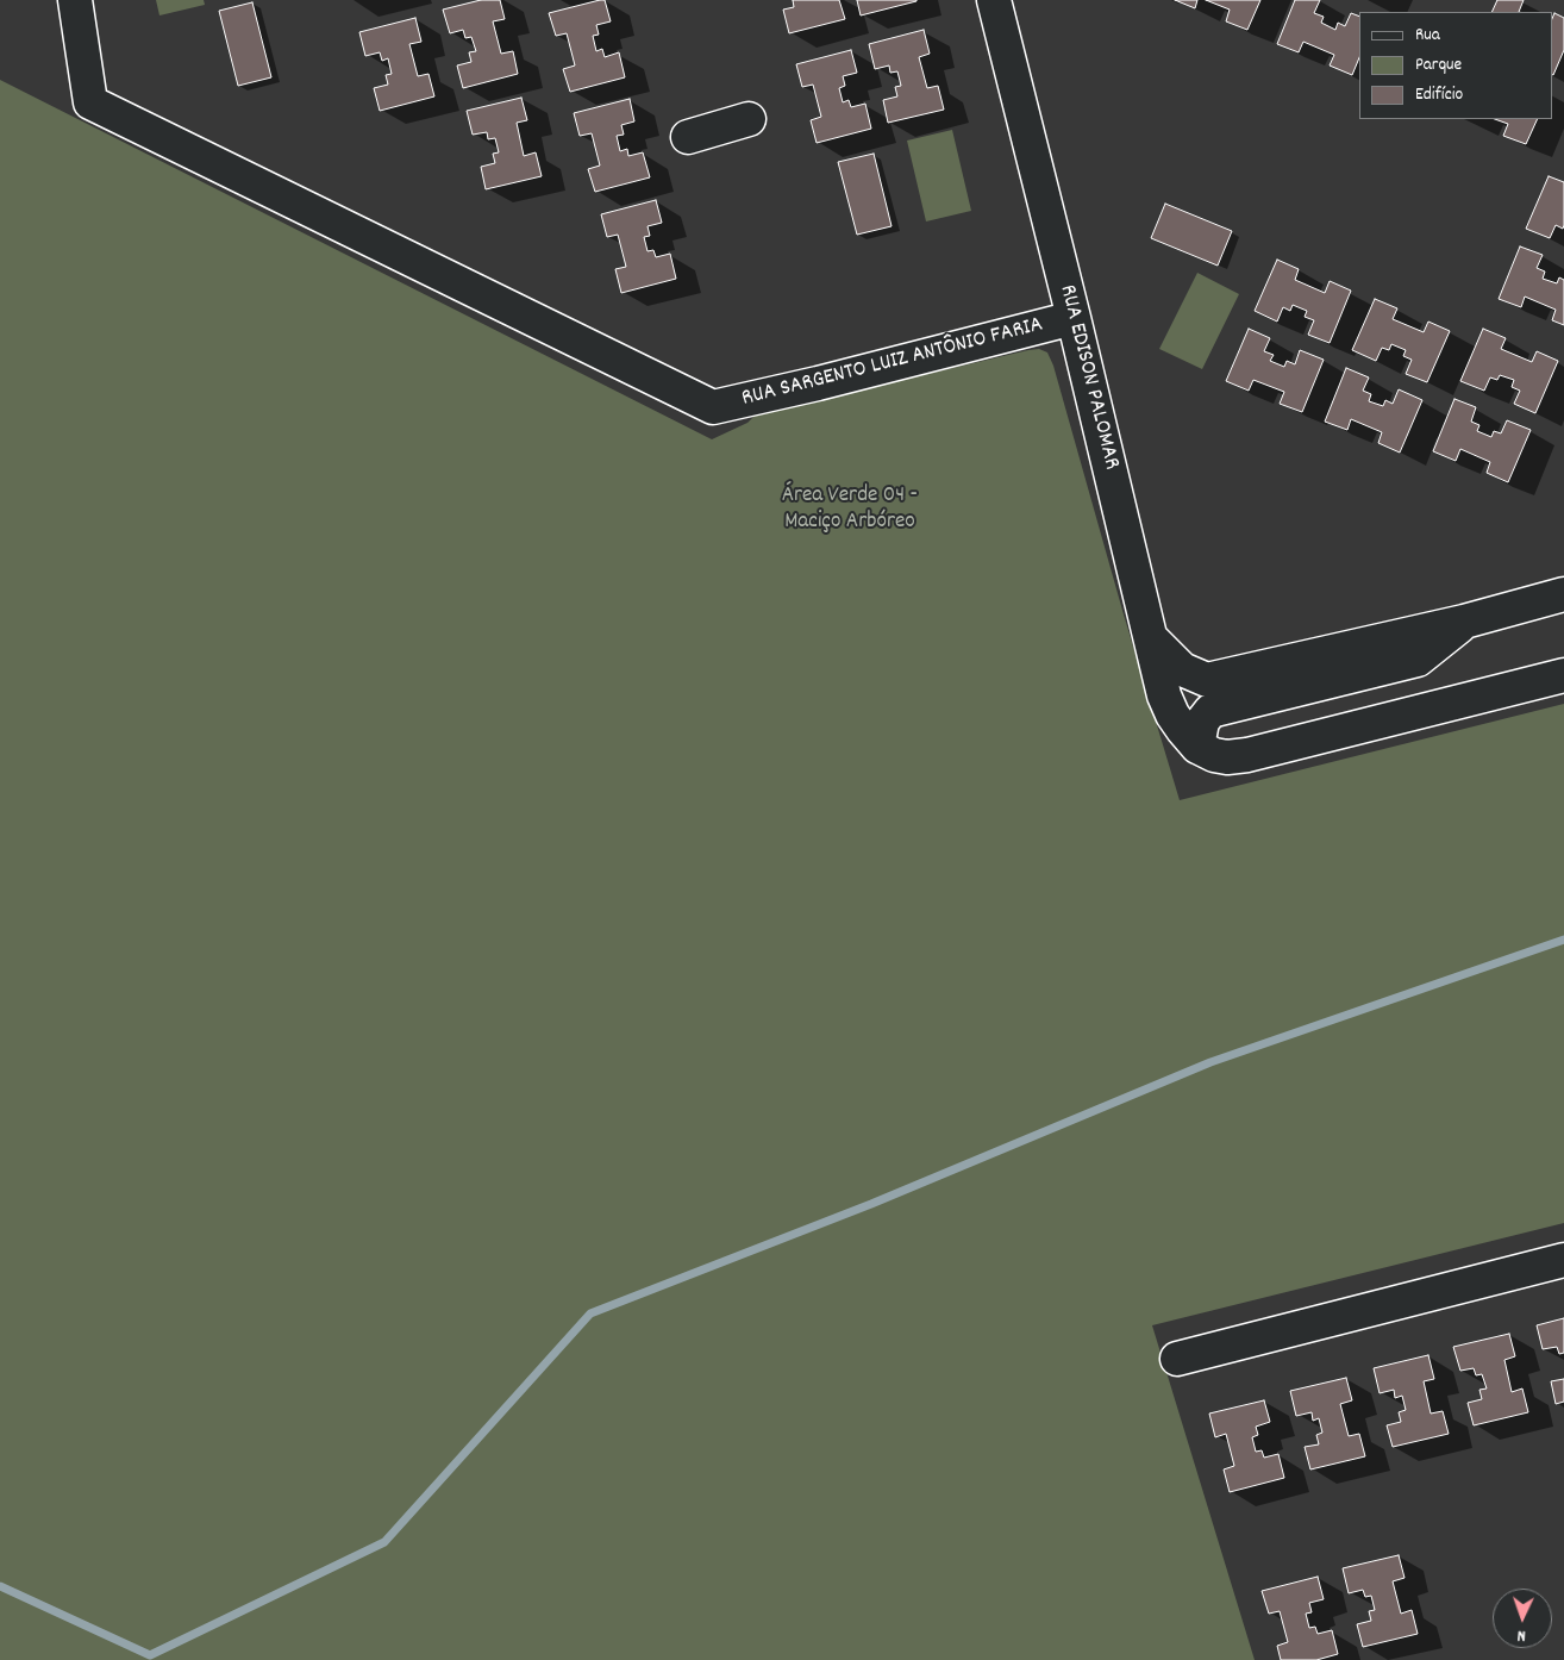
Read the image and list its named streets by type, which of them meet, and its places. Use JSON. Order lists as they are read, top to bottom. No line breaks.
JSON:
{"streets":{"street":["RUA SARGENTO LUIZ ANTÔNIO FARIA","RUA EDISON PALOMAR"]},"crossings":[["RUA SARGENTO LUIZ ANTÔNIO FARIA","RUA EDISON PALOMAR"]],"parks":["Área Verde 04 - Maciço Arbóreo"],"legend":["Rua","Parque","Edifício"],"north":"bottom"}
